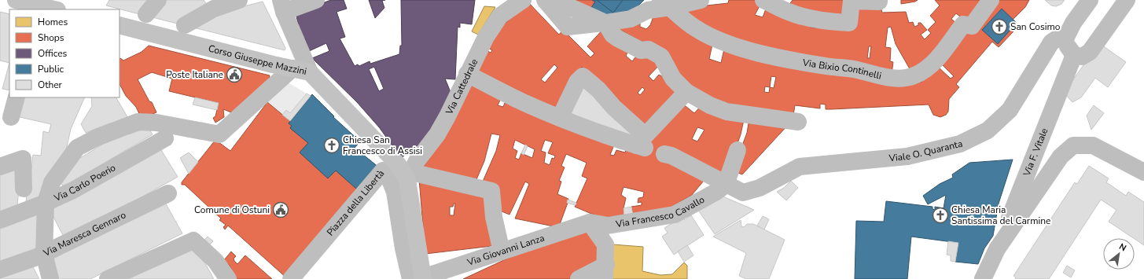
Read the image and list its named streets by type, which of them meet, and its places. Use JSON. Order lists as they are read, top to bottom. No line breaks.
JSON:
{"streets":{"street":["Corso Giuseppe Mazzini","Via Bixio Continelli","Via Cattedrale","Viale O. Quaranta","Via F. Vitale","Via Carlo Poerio","Piazza della Libertà","Via Francesco Cavallo","Via Maresca Gennaro","Via Giovanni Lanza"]},"crossings":[["Corso Giuseppe Mazzini","Via Cattedrale"],["Viale O. Quaranta","Via Francesco Cavallo"],["Piazza della Libertà","Via Giovanni Lanza"],["Via Francesco Cavallo","Via Giovanni Lanza"]],"places":{"church":["San Cosimo","Chiesa San Francesco di Assisi","Chiesa Maria Santissima del Carmine"],"public building":["Poste Italiane","Comune di Ostuni"]},"legend":["Homes","Shops","Offices","Public","Other"],"north":"top right"}
